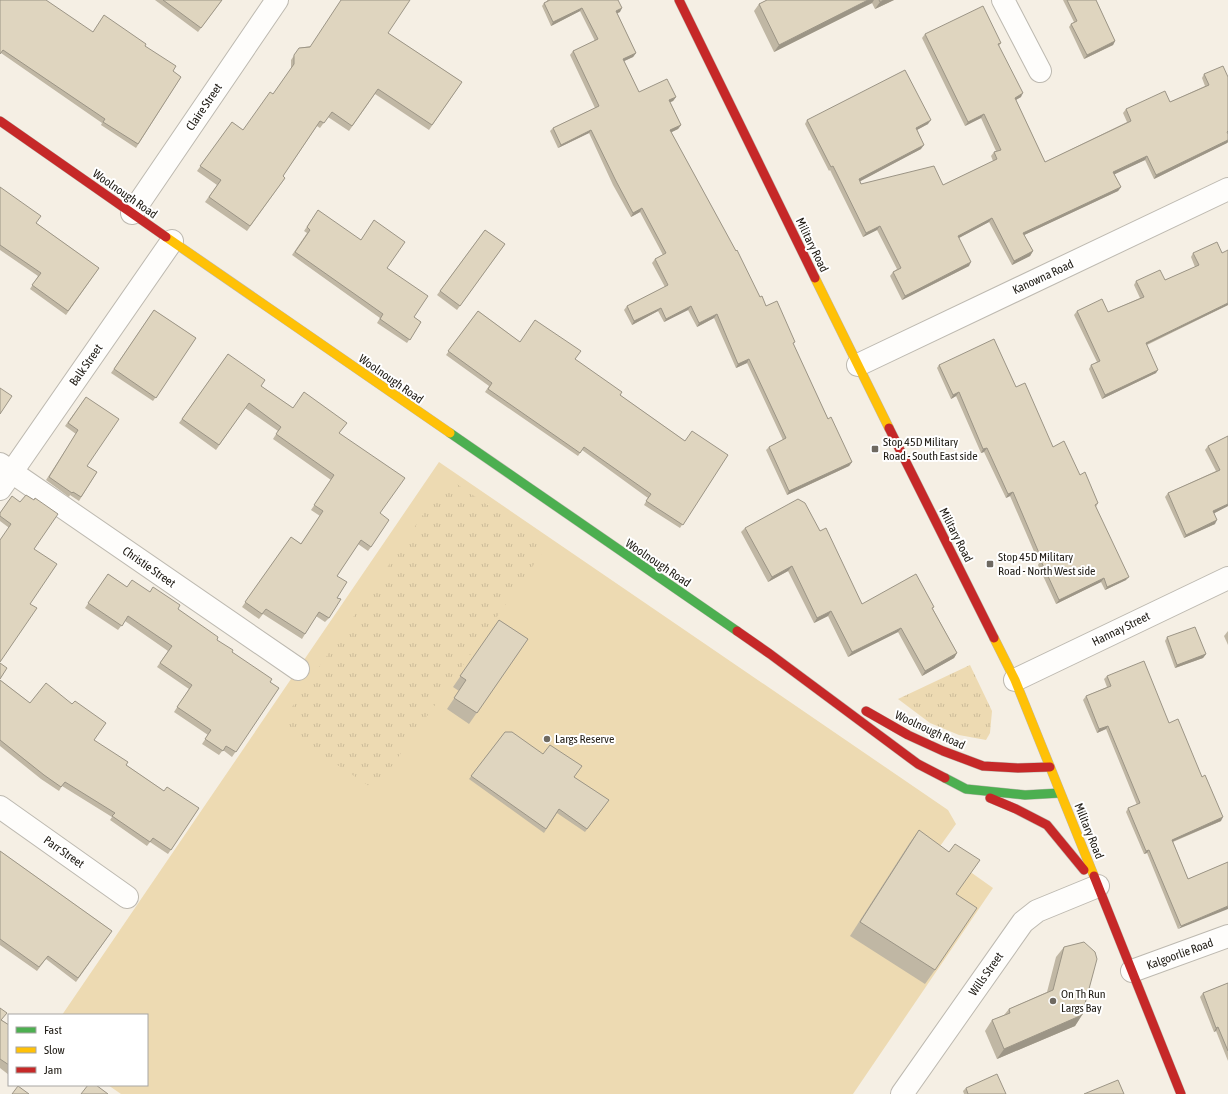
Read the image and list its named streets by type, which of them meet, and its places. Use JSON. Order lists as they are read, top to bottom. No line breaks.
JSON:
{"streets":{"street":["Claire Street","Woolnough Road","Military Road","Kanowna Road","Balk Street","Christie Street","Hannay Street","Parr Street","Kalgoorlie Road","Wills Street"]},"crossings":[["Claire Street","Woolnough Road"],["Woolnough Road","Military Road"],["Woolnough Road","Balk Street"],["Military Road","Kanowna Road"],["Military Road","Hannay Street"],["Military Road","Kalgoorlie Road"],["Military Road","Wills Street"],["Balk Street","Christie Street"]],"places":{"transit":["Stop 45D Military Road - South East side","Stop 45D Military Road - North West side"],"other":["Largs Reserve","On Th Run Largs Bay"]},"legend":["Fast","Slow","Jam"]}
